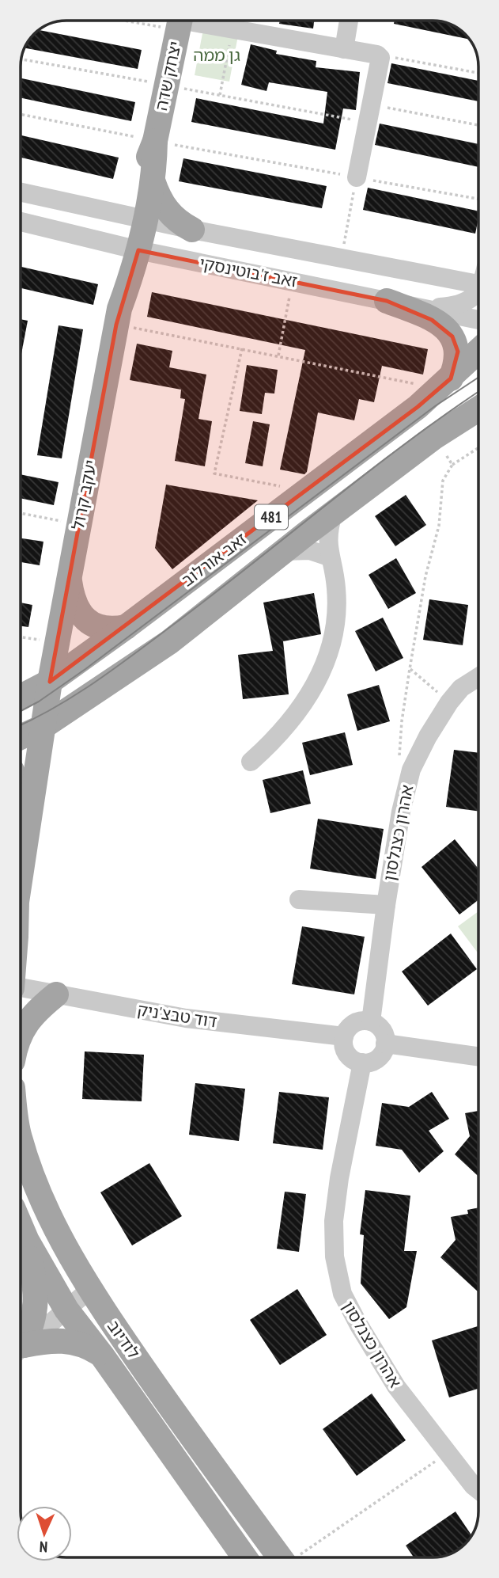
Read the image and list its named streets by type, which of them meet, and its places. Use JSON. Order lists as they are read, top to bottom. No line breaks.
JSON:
{"streets":{"main road":["יצחק שדה","יעקב קרול","481","זאב אורלוב","לודיוב"],"street":["זאב ז'בוטינסקי","אהרון כצנלסון","דוד טבצ'ניק"]},"crossings":[["יצחק שדה","זאב ז'בוטינסקי"],["יצחק שדה","יעקב קרול"],["זאב ז'בוטינסקי","יעקב קרול"],["יעקב קרול","481"],["יעקב קרול","זאב אורלוב"],["אהרון כצנלסון","דוד טבצ'ניק"]],"parks":["גן ממה"],"north":"bottom"}
